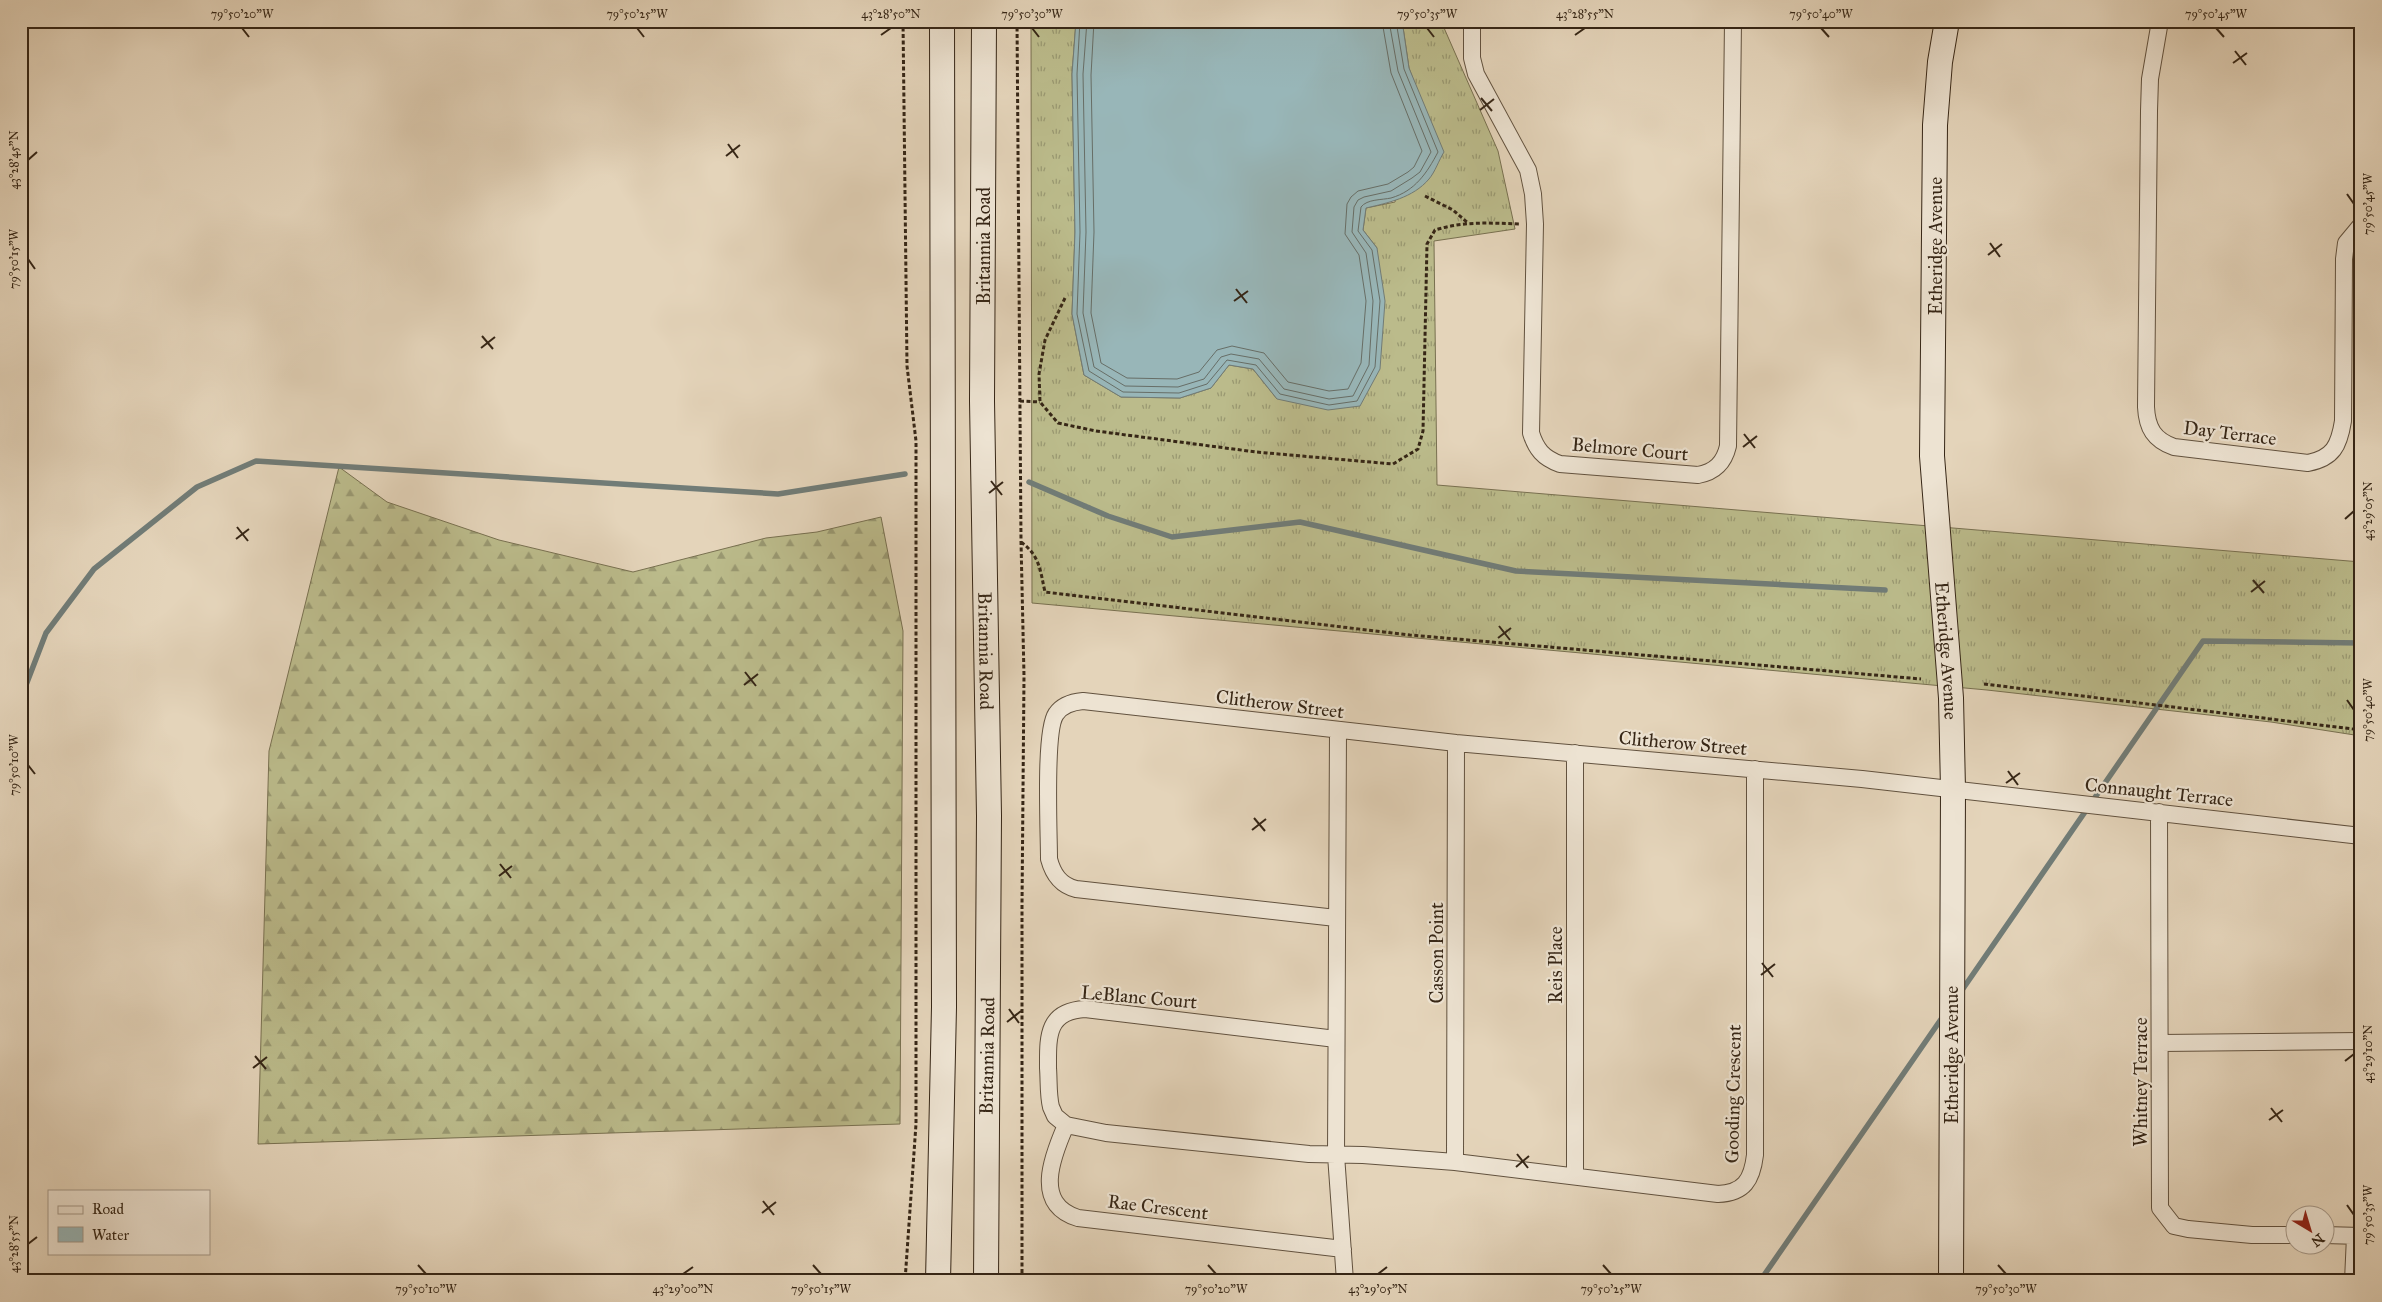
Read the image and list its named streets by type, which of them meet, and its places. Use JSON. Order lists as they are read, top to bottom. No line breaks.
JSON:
{"streets":{"main road":["Britannia Road","Etheridge Avenue"],"street":["Day Terrace","Belmore Court","Clitherow Street","Connaught Terrace","Casson Point","Reis Place","LeBlanc Court","Whitney Terrace","Gooding Crescent","Rae Crescent"]},"crossings":[["Etheridge Avenue","Clitherow Street"],["Etheridge Avenue","Connaught Terrace"],["Clitherow Street","Connaught Terrace"],["Clitherow Street","Casson Point"],["Clitherow Street","Reis Place"],["Clitherow Street","Gooding Crescent"],["Connaught Terrace","Whitney Terrace"],["Casson Point","Gooding Crescent"],["Reis Place","Gooding Crescent"],["LeBlanc Court","Rae Crescent"]],"legend":["Road","Water"],"north":"bottom right","coordinates":["79°50'20\"W","79°50'25\"W","43°28'50\"N","79°50'30\"W","79°50'35\"W","43°28'55\"N","79°50'40\"W","79°50'45\"W","43°28'45\"N","79°50'15\"W","43°29'05\"N","79°50'10\"W","43°29'10\"N","43°29'00\"N"]}
